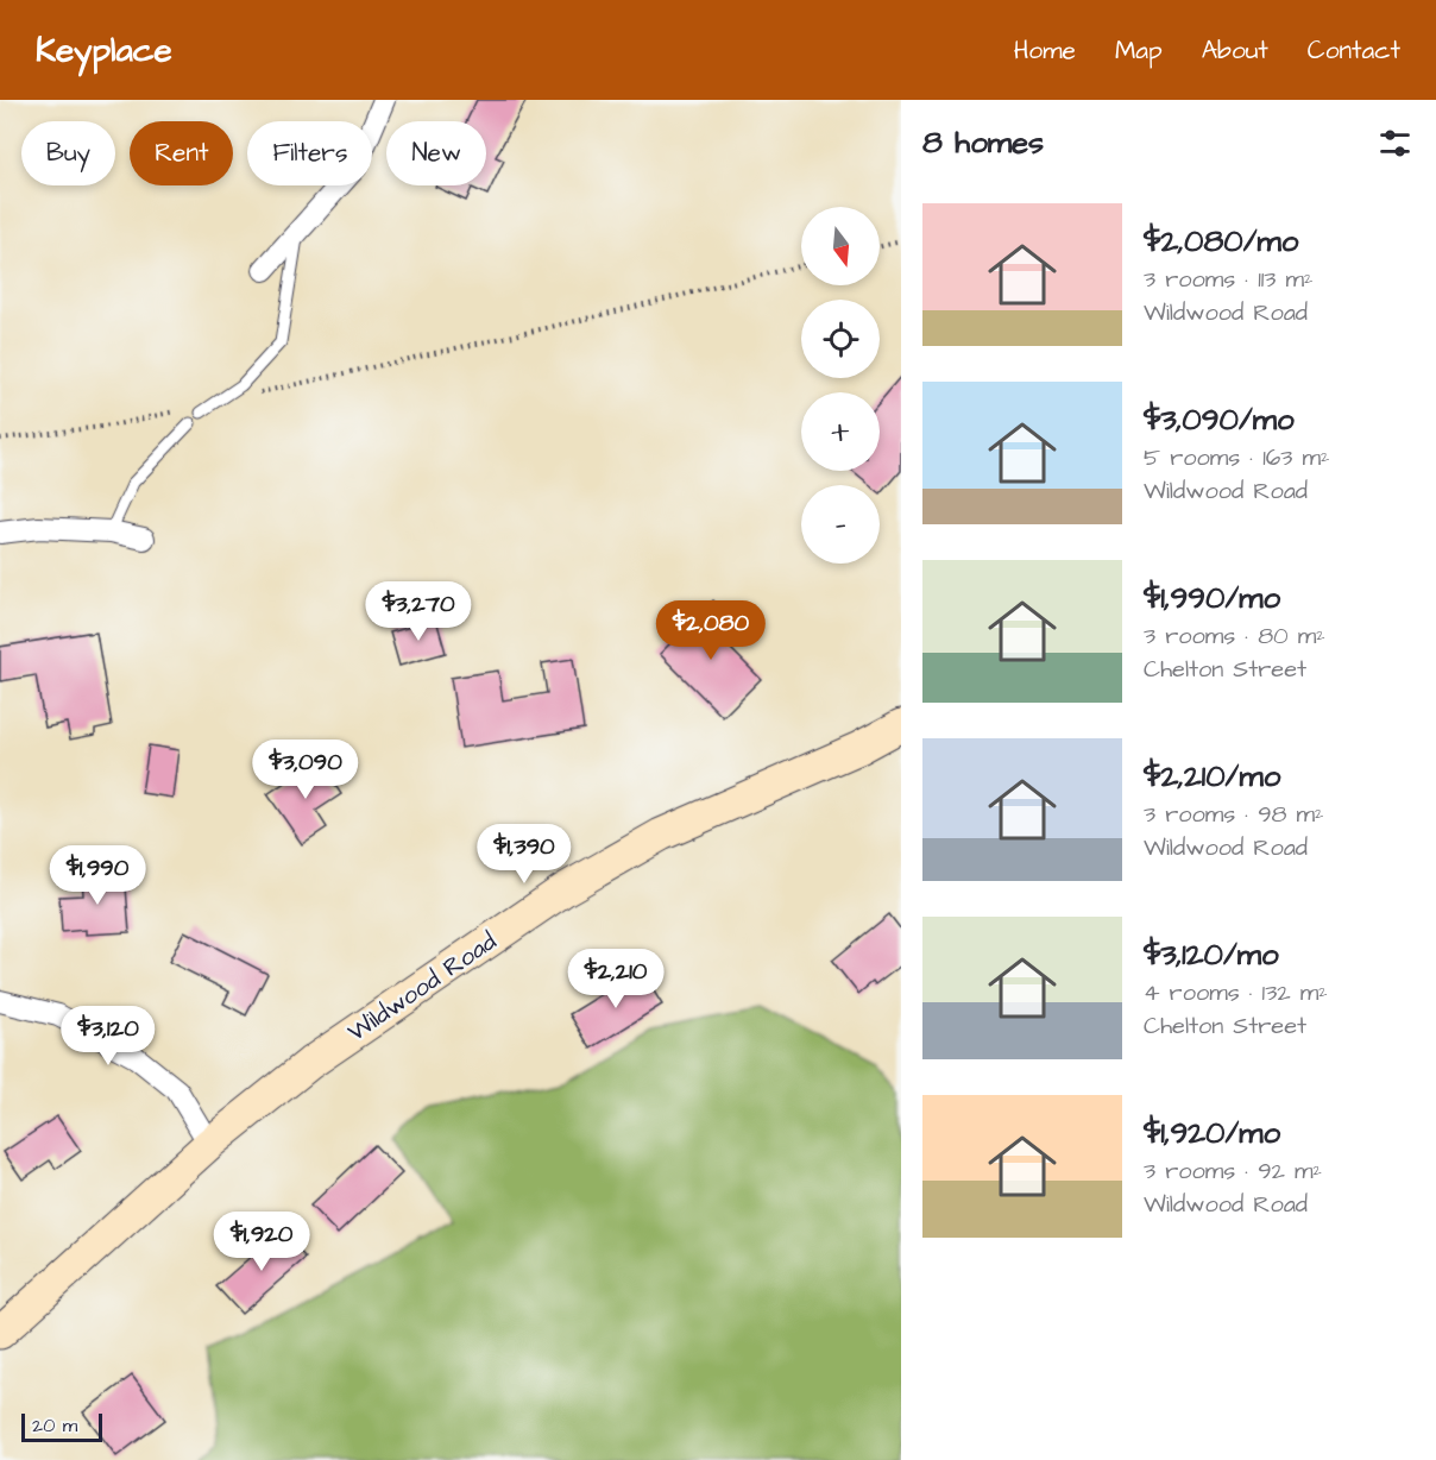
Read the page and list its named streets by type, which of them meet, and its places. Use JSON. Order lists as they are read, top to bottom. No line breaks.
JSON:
{"streets":{"street":["Wildwood Road"]},"scale_bar":"20 m","north":"bottom","page":{"header":"Keyplace","nav":["Home","Map","About","Contact"],"heading":"8 homes","chip":["Buy","Rent","Filters","New"],"list":[{"name":"$2,080/mo","note":"3 rooms · 113 m² · Wildwood Road"},{"name":"$3,090/mo","note":"5 rooms · 163 m² · Wildwood Road"},{"name":"$1,990/mo","note":"3 rooms · 80 m² · Chelton Street"},{"name":"$2,210/mo","note":"3 rooms · 98 m² · Wildwood Road"},{"name":"$3,120/mo","note":"4 rooms · 132 m² · Chelton Street"},{"name":"$1,920/mo","note":"3 rooms · 92 m² · Wildwood Road"}],"map_buttons":["+","−"],"price":["$3,270","$2,080","$3,090","$1,390","$1,990","$2,210","$3,120","$1,920"],"scale":"20 m"}}
